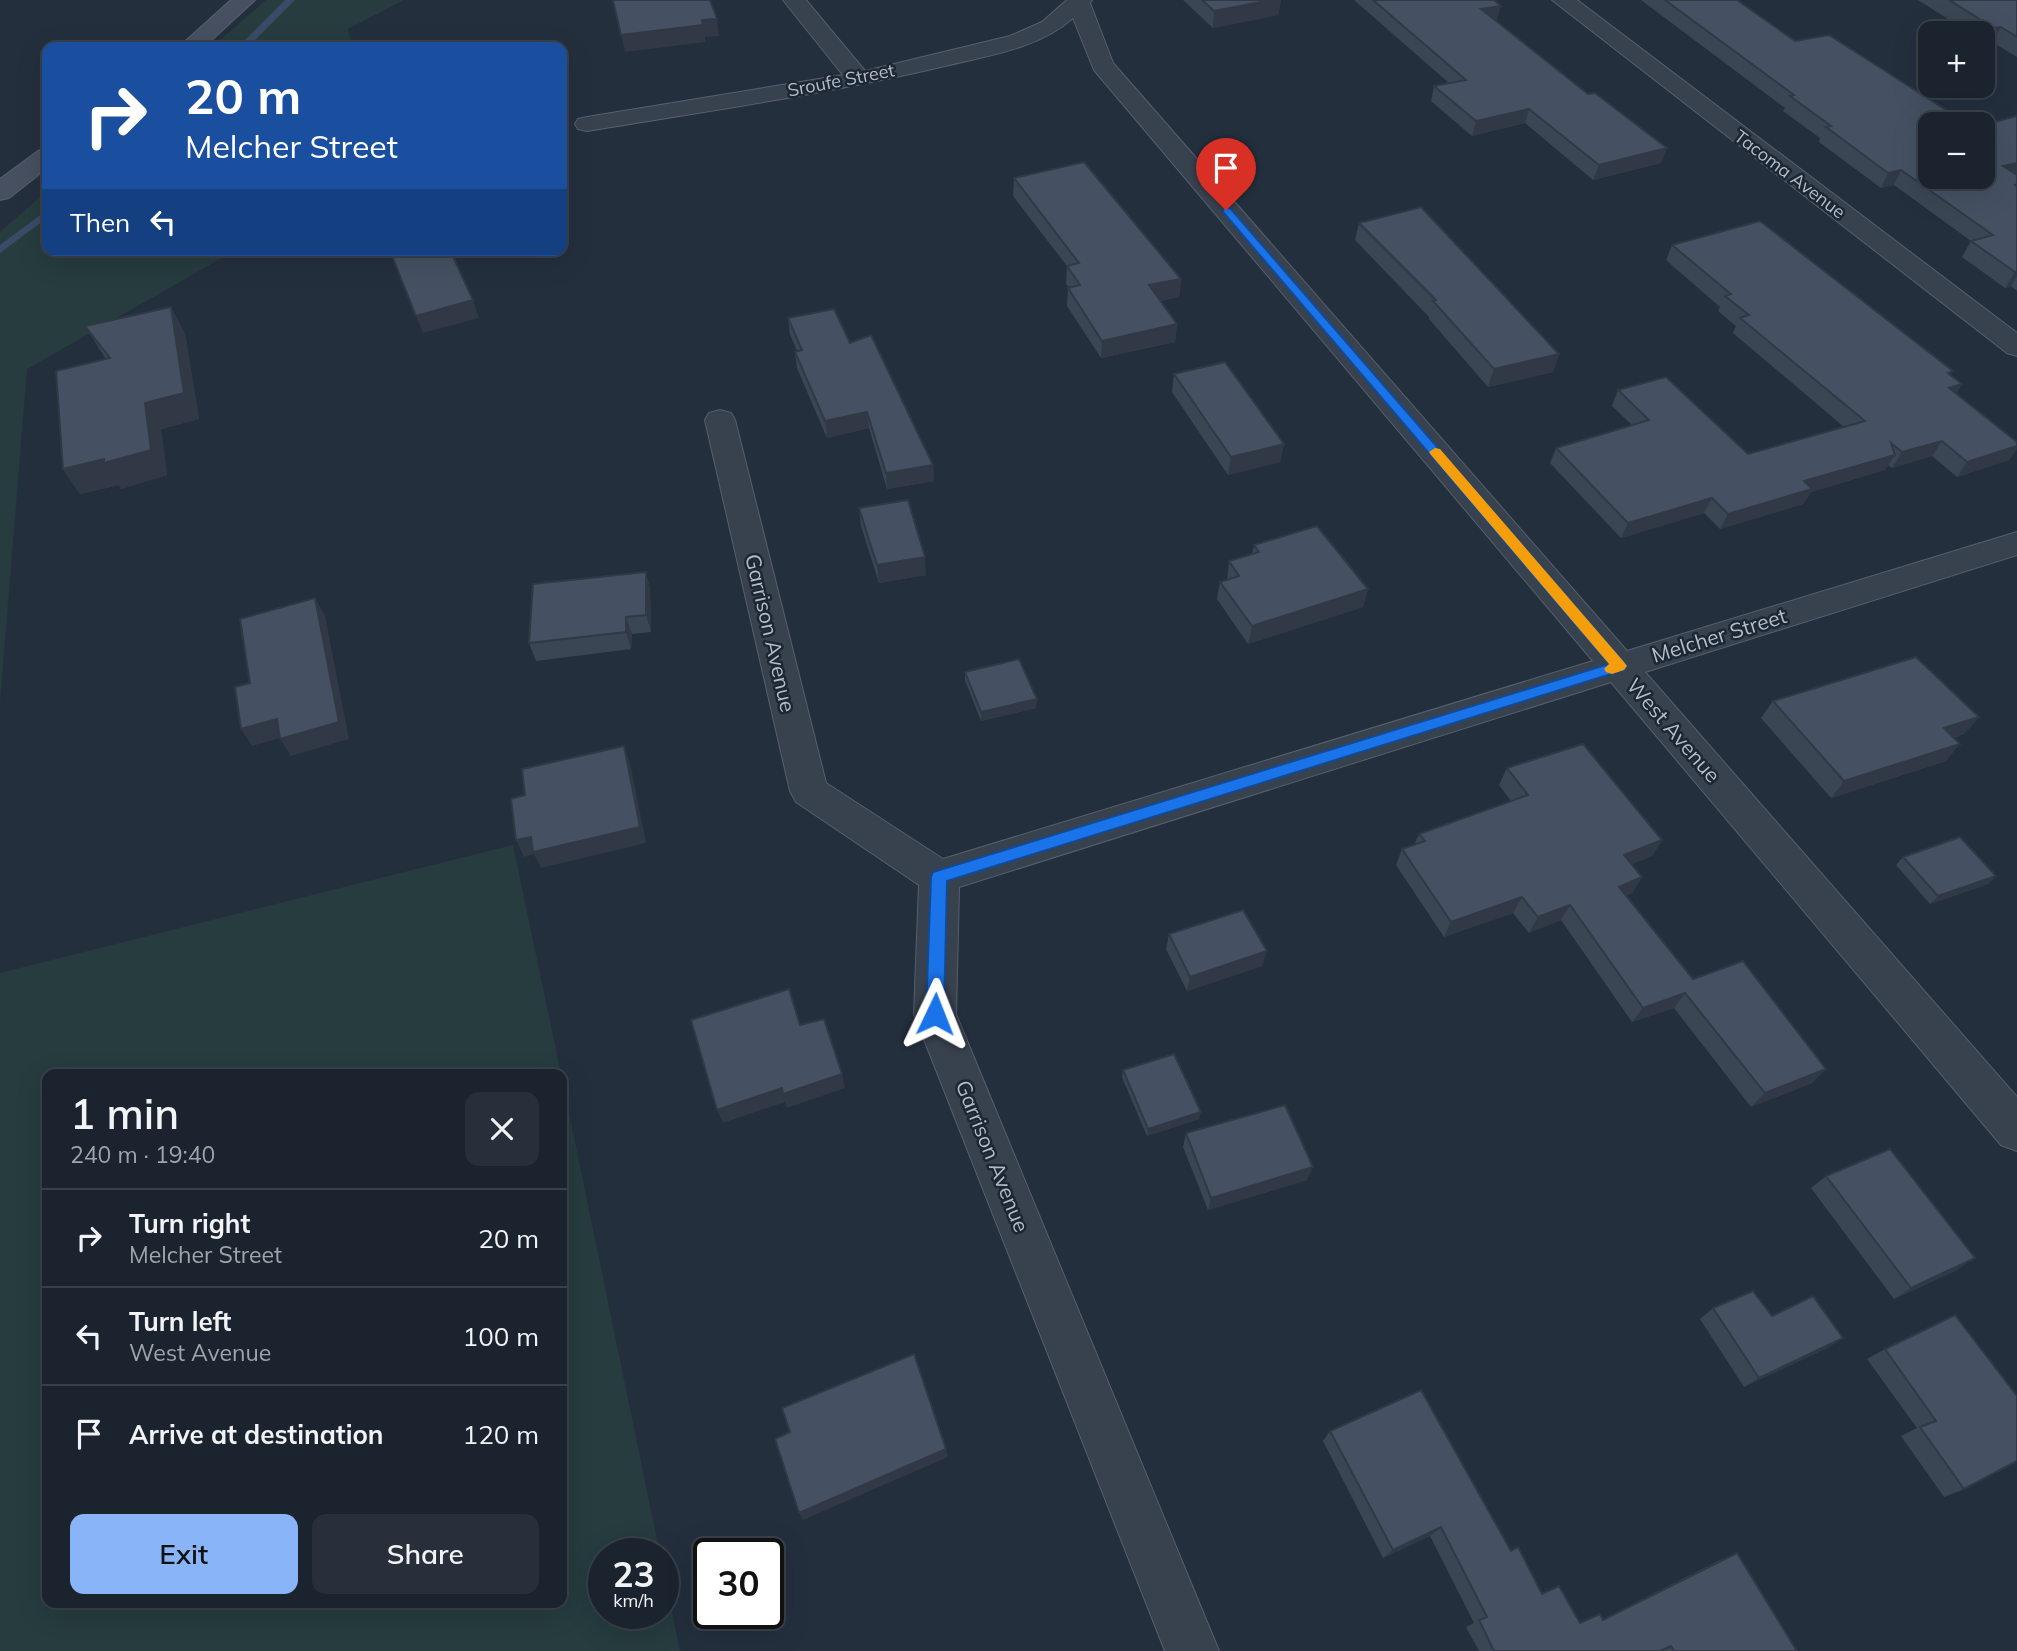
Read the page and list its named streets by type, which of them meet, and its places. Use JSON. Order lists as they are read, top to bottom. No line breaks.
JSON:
{"streets":{"street":["Sroufe Street","Tacoma Avenue","Garrison Avenue","Melcher Street","West Avenue"]},"crossings":[["Sroufe Street","West Avenue"],["Garrison Avenue","Melcher Street"],["Melcher Street","West Avenue"]],"page":{"map_buttons":["+","−"],"turn":["20 m","Melcher Street"],"then":"Then","heading":["1 min","240 m · 19:40"],"list":[{"name":"Turn right","note":"Melcher Street","value":"20 m"},{"name":"Turn left","note":"West Avenue","value":"100 m"},{"name":"Arrive at destination","value":"120 m"}],"buttons":["Exit","Share"],"speed":"23 km/h","limit":"30"}}
